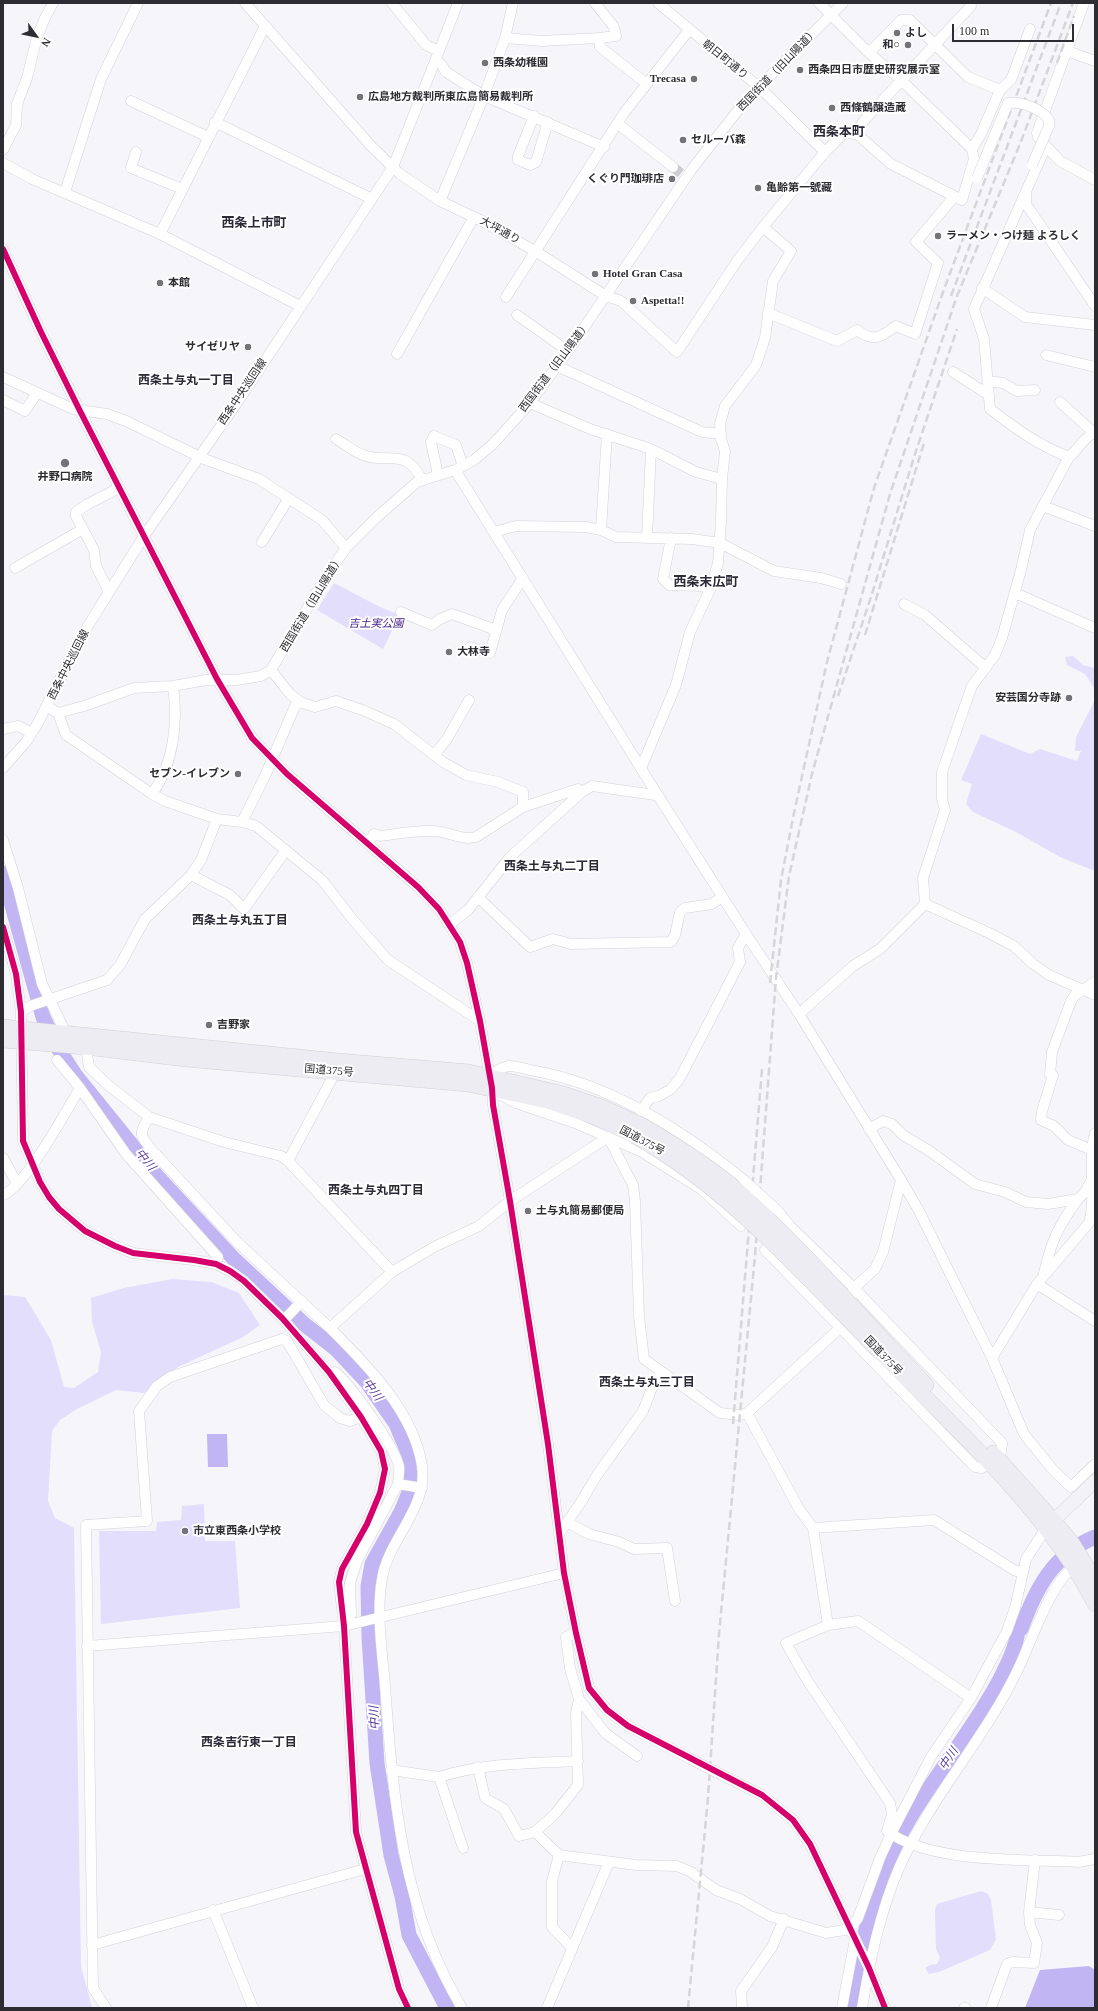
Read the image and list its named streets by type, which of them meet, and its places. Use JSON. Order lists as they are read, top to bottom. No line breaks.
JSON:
{"streets":{"highway":["国道375号"],"street":["朝日町通り","西国街道（旧山陽道）","大坪通り","西条中央巡回線"]},"crossings":[["朝日町通り","西国街道（旧山陽道）"],["西国街道（旧山陽道）","大坪通り"],["大坪通り","西条中央巡回線"]],"districts":["西条本町","西条上市町","西条土与丸一丁目","西条末広町","西条土与丸二丁目","西条土与丸五丁目","西条土与丸四丁目","西条土与丸三丁目","西条吉行東一丁目"],"water":["中川"],"parks":["吉土実公園"],"places":["よし","和○","西条幼稚園","西条四日市歴史研究展示室","Trecasa","広島地方裁判所東広島簡易裁判所","西條鶴醸造蔵","セルーバ森","くぐり門珈琲店","亀齢第一號藏","ラーメン・つけ麺 よろしく","Hotel Gran Casa","本館","Aspetta!!","サイゼリヤ","井野口病院","大林寺","安芸国分寺跡","セブン-イレブン","吉野家","土与丸簡易郵便局","市立東西条小学校"],"scale_bar":"100 m","north":"bottom right"}
